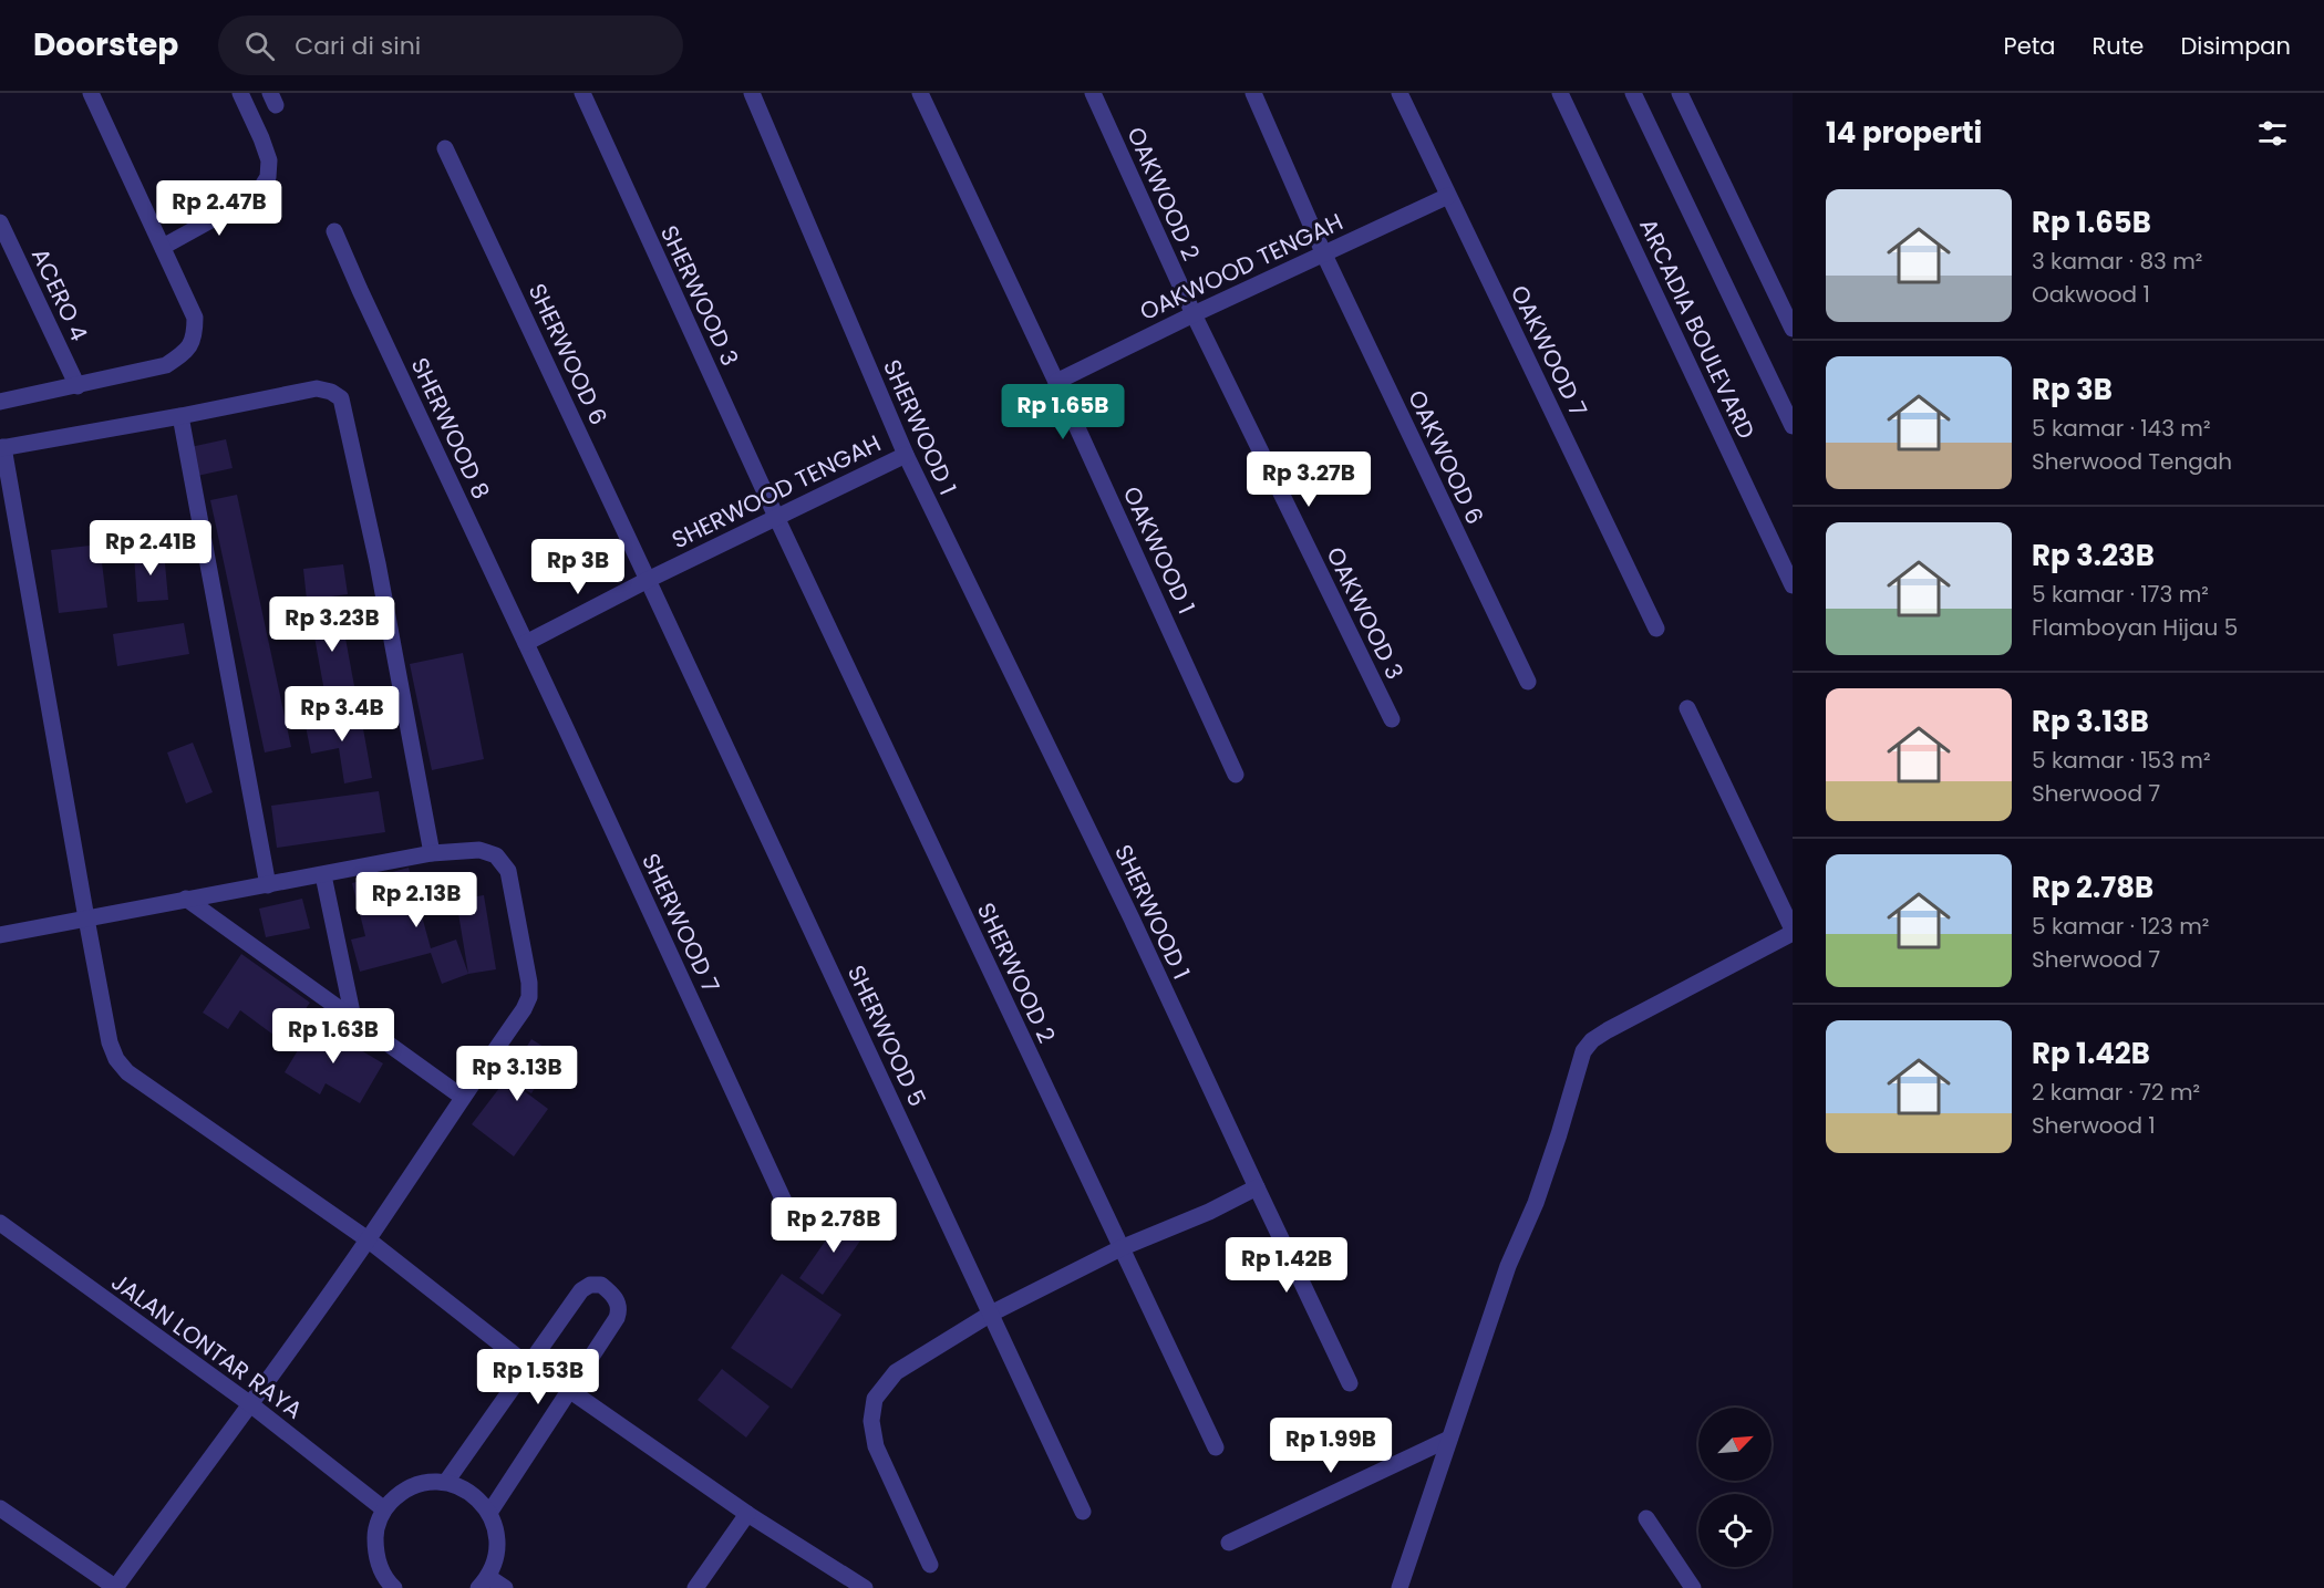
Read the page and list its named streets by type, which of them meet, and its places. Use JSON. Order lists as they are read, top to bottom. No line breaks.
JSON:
{"streets":{"street":["OAKWOOD 2","OAKWOOD TENGAH","ACERO 4","SHERWOOD 3","ARCADIA BOULEVARD","OAKWOOD 7","SHERWOOD 6","SHERWOOD 1","SHERWOOD 8","OAKWOOD 6","SHERWOOD TENGAH","OAKWOOD 1","OAKWOOD 3","SHERWOOD 7","SHERWOOD 2","SHERWOOD 5","JALAN LONTAR RAYA"]},"crossings":[["OAKWOOD 2","OAKWOOD TENGAH"],["OAKWOOD 2","OAKWOOD 3"],["OAKWOOD TENGAH","OAKWOOD 7"],["OAKWOOD TENGAH","OAKWOOD 6"],["OAKWOOD TENGAH","OAKWOOD 1"],["OAKWOOD TENGAH","OAKWOOD 3"],["SHERWOOD 3","SHERWOOD TENGAH"],["SHERWOOD 3","SHERWOOD 2"],["SHERWOOD 6","SHERWOOD TENGAH"],["SHERWOOD 6","SHERWOOD 5"],["SHERWOOD 1","SHERWOOD TENGAH"],["SHERWOOD 8","SHERWOOD TENGAH"],["SHERWOOD 8","SHERWOOD 7"],["SHERWOOD TENGAH","SHERWOOD 7"],["SHERWOOD TENGAH","SHERWOOD 2"],["SHERWOOD TENGAH","SHERWOOD 5"]],"north":"top right","page":{"header":"Doorstep","search":"Cari di sini","nav":["Peta","Rute","Disimpan"],"heading":"14 properti","list":[{"name":"Rp 1.65B","note":"3 kamar · 83 m² · Oakwood 1"},{"name":"Rp 3B","note":"5 kamar · 143 m² · Sherwood Tengah"},{"name":"Rp 3.23B","note":"5 kamar · 173 m² · Flamboyan Hijau 5"},{"name":"Rp 3.13B","note":"5 kamar · 153 m² · Sherwood 7"},{"name":"Rp 2.78B","note":"5 kamar · 123 m² · Sherwood 7"},{"name":"Rp 1.42B","note":"2 kamar · 72 m² · Sherwood 1"}],"price":["Rp 2.47B","Rp 1.65B","Rp 3.27B","Rp 2.41B","Rp 3B","Rp 3.23B","Rp 3.4B","Rp 2.13B","Rp 1.63B","Rp 3.13B","Rp 2.78B","Rp 1.42B","Rp 1.53B","Rp 1.99B"]}}
